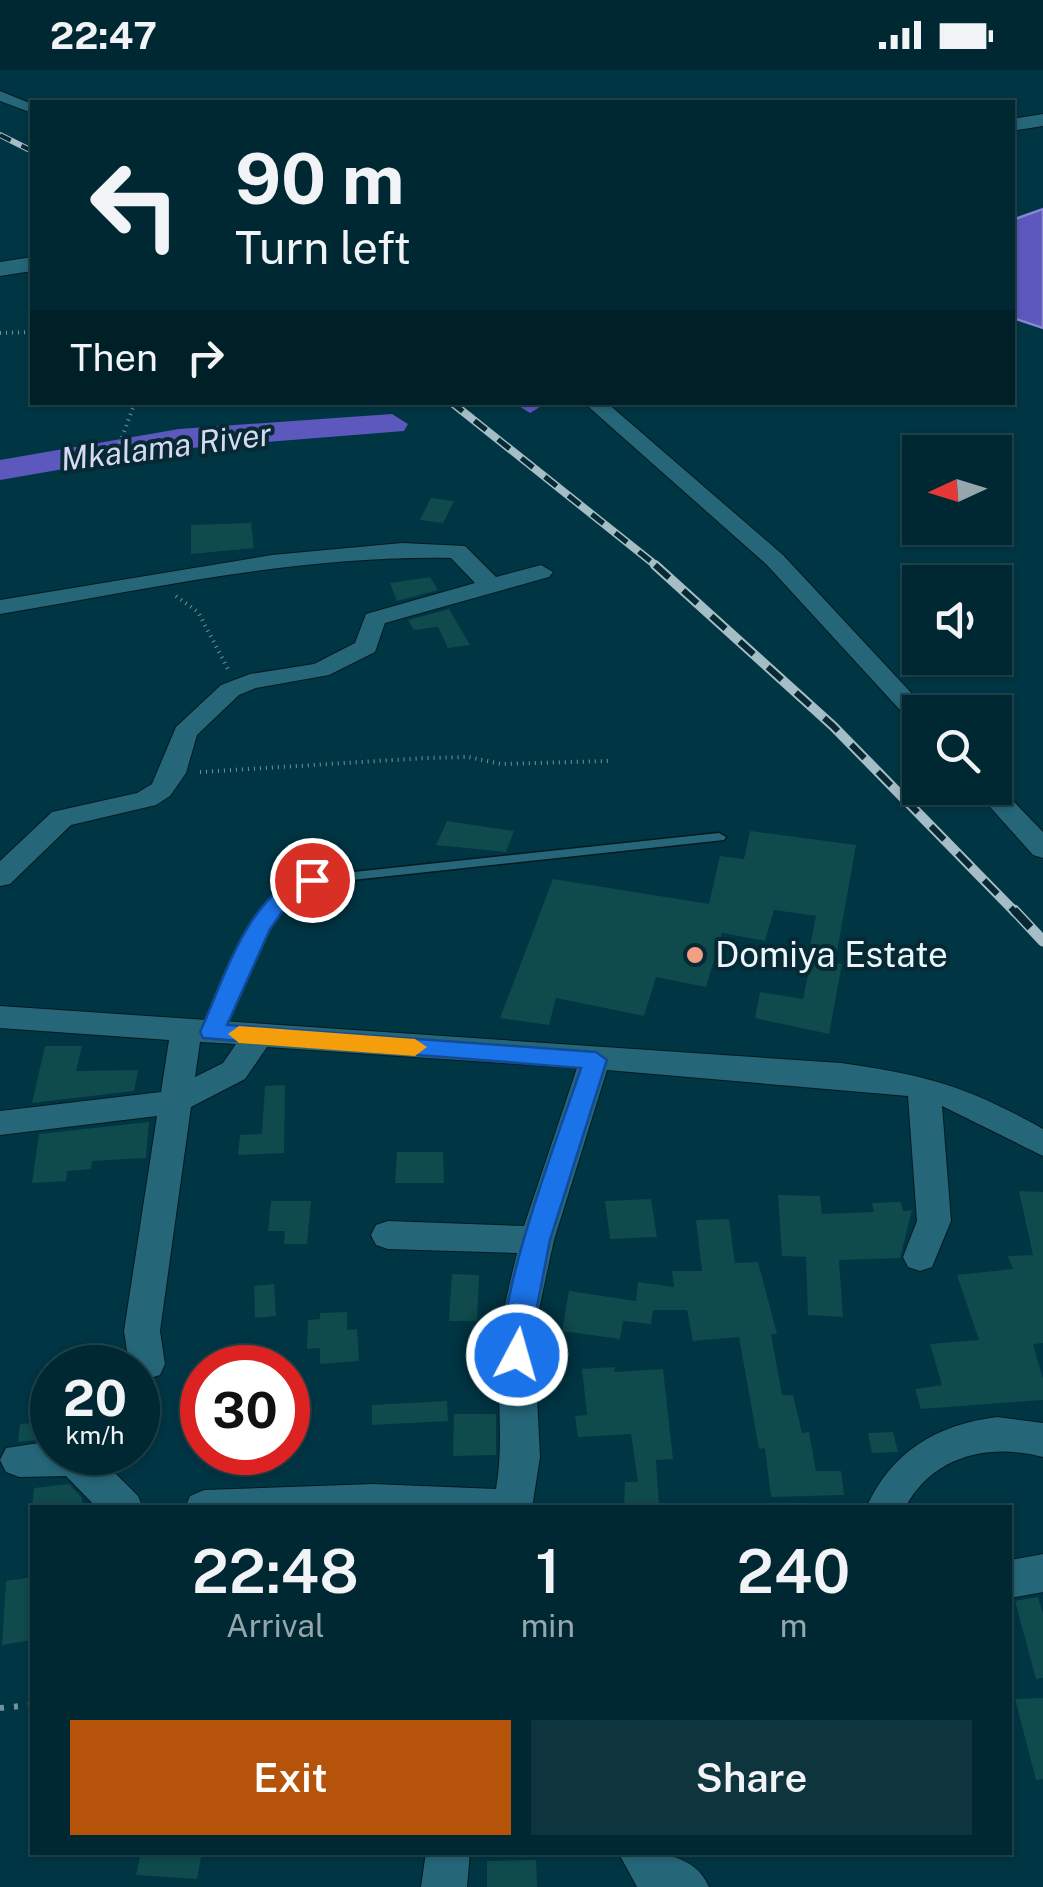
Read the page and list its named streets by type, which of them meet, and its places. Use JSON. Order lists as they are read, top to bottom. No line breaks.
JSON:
{"water":["Mkalama River"],"places":["Domiya Estate"],"north":"left","page":{"status":"22:47","turn":["90 m","Turn left"],"then":"Then","speed":"20 km/h","limit":"30","eta":["22:48","Arrival","1","min","240","m"],"buttons":["Exit","Share"]}}
